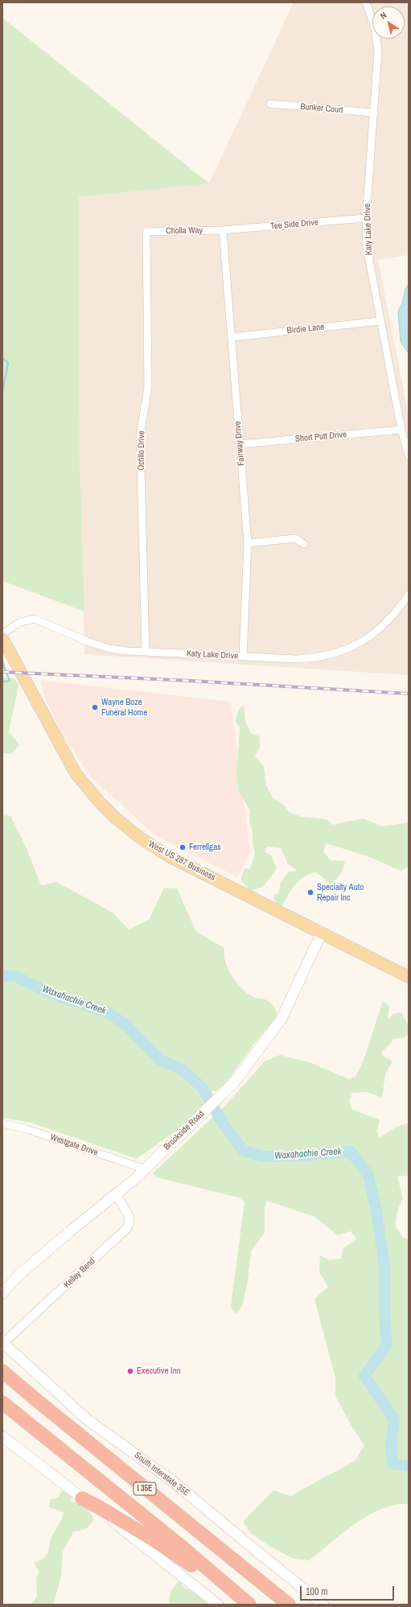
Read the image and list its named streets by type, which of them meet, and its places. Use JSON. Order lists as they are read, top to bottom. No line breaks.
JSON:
{"streets":{"highway":["I 35E"],"main road":["West US 287 Business","Brookside Road","South Interstate 35E"],"street":["Bunker Court","Tee Side Drive","Katy Lake Drive","Cholla Way","Birdie Lane","Short Putt Drive","Fairway Drive","Octillo Drive","Westgate Drive","Kelley Bend"]},"crossings":[["Bunker Court","Katy Lake Drive"],["Tee Side Drive","Katy Lake Drive"],["Tee Side Drive","Cholla Way"],["Tee Side Drive","Fairway Drive"],["Katy Lake Drive","Birdie Lane"],["Katy Lake Drive","Short Putt Drive"],["Katy Lake Drive","Fairway Drive"],["Katy Lake Drive","Octillo Drive"],["Cholla Way","Fairway Drive"],["Cholla Way","Octillo Drive"],["Birdie Lane","Fairway Drive"],["Short Putt Drive","Fairway Drive"],["West US 287 Business","Brookside Road"],["Brookside Road","Westgate Drive"],["Brookside Road","Kelley Bend"],["Kelley Bend","South Interstate 35E"]],"water":["Waxahachie Creek"],"places":["Wayne Boze Funeral Home","Ferrellgas","Specialty Auto Repair Inc","Executive Inn"],"scale_bar":"100 m","north":"top left"}
